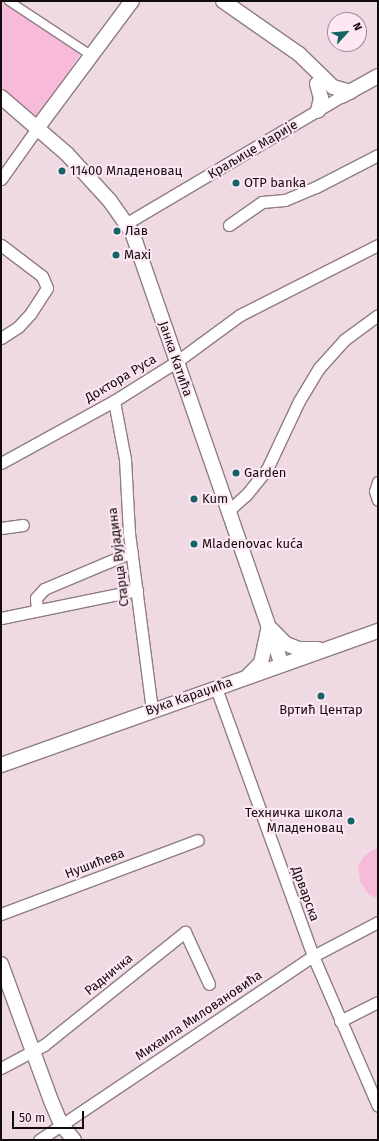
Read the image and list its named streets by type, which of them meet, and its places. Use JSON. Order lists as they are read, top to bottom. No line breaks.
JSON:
{"streets":{"street":["Краљице Марије","Јанка Катића","Доктора Руса","Старца Вујадина","Вука Караџића","Нушићева","Дрварска","Радничка","Михаила Миловановића"]},"crossings":[["Краљице Марије","Јанка Катића"],["Јанка Катића","Доктора Руса"],["Јанка Катића","Вука Караџића"],["Доктора Руса","Старца Вујадина"],["Старца Вујадина","Вука Караџића"],["Вука Караџића","Дрварска"],["Дрварска","Михаила Миловановића"]],"places":["11400 Младеновац","OTP banka","Лав","Maxi","Garden","Kum","Mladenovac kuća","Вртић Центар","Техничка школа Младеновац"],"scale_bar":"50 m","north":"top right"}
